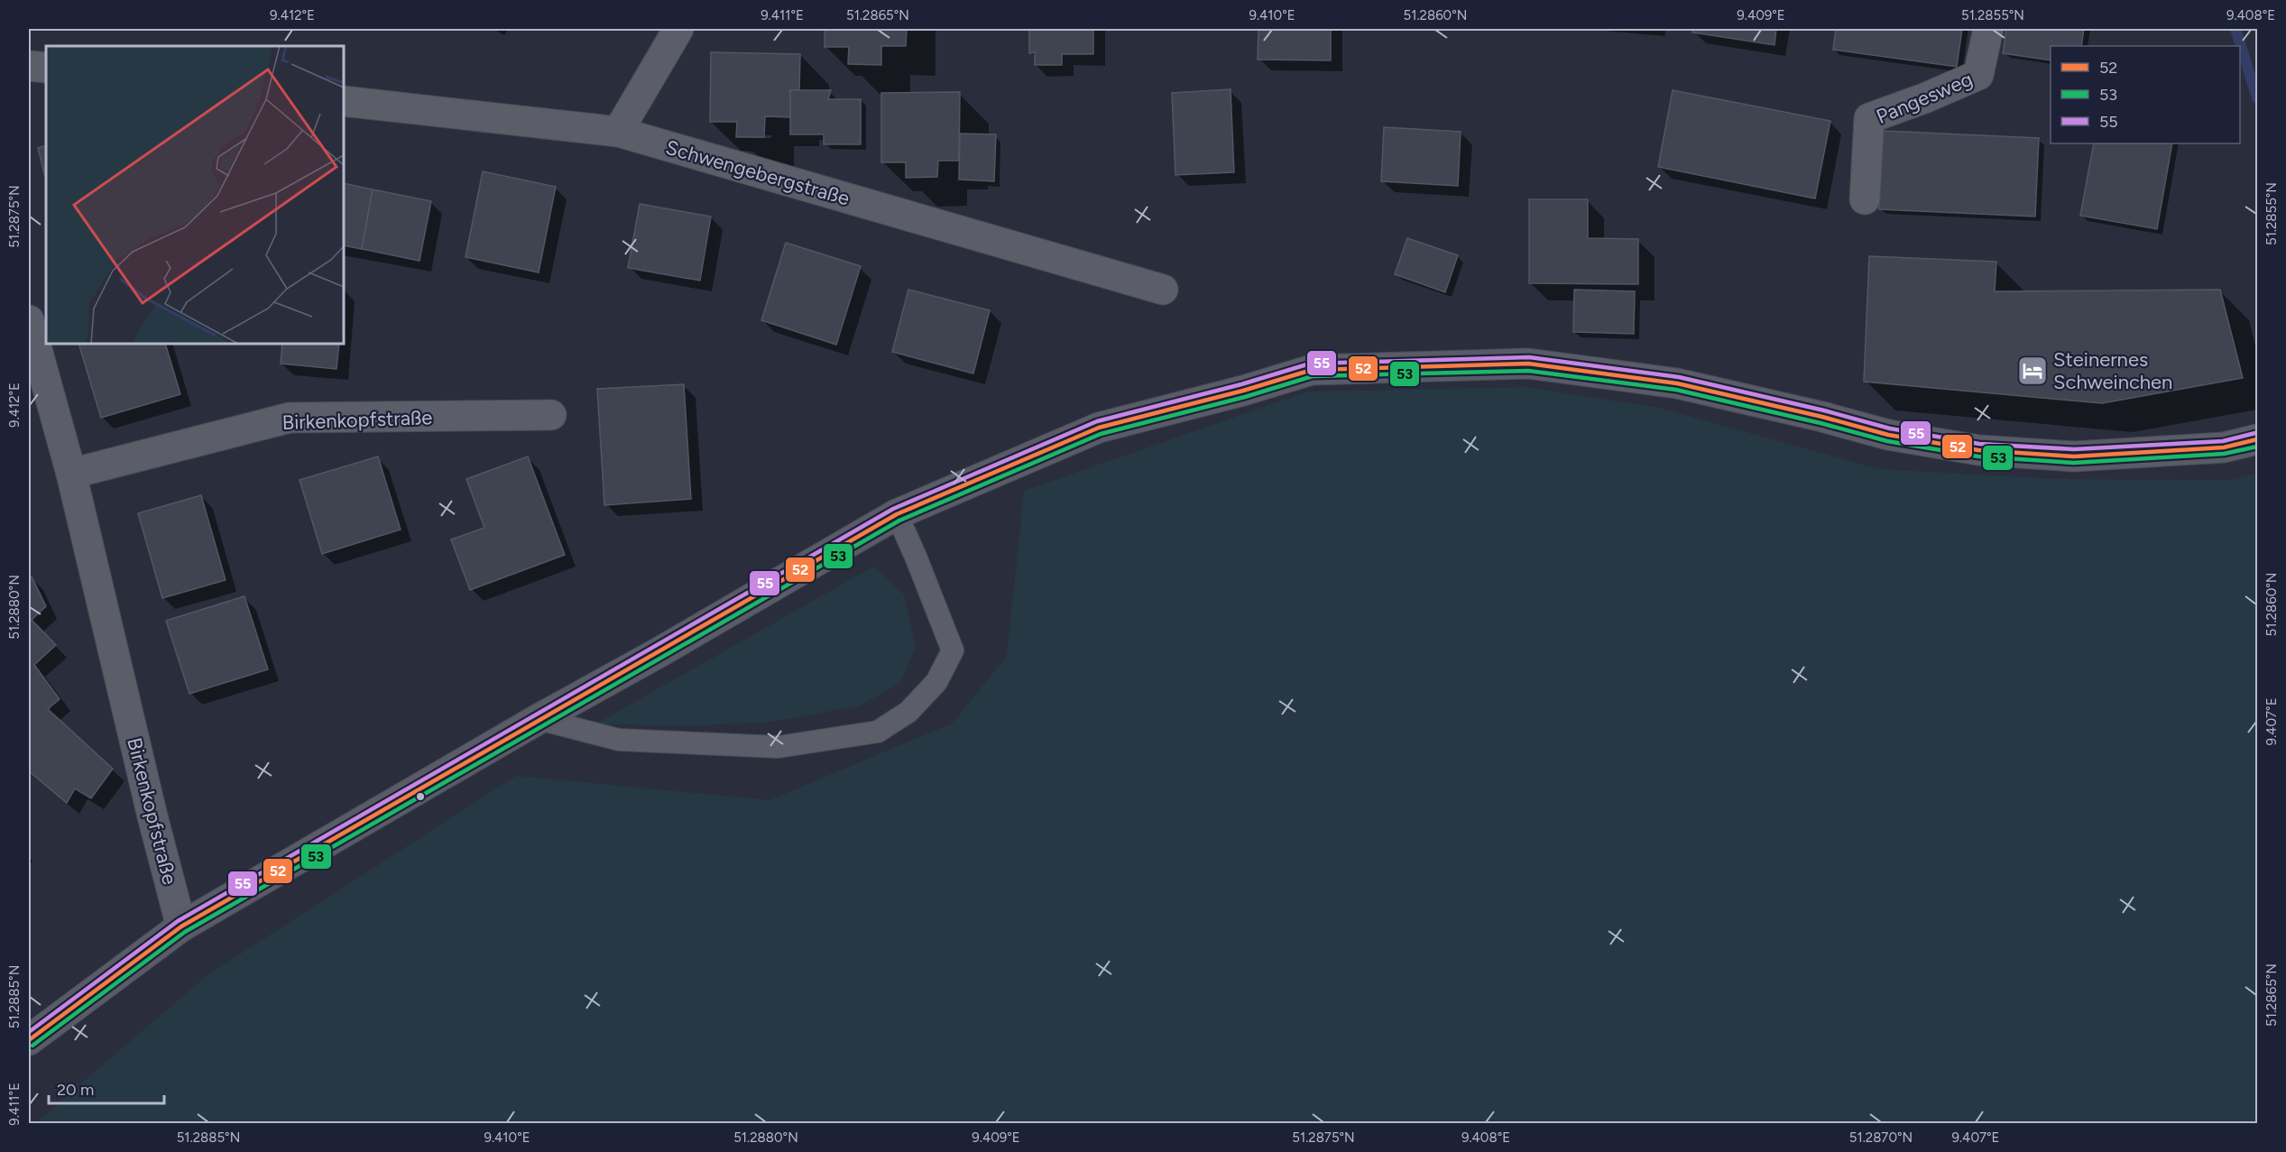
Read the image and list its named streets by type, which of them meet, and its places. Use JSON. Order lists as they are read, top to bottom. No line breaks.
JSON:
{"streets":{"street":["Pangesweg","Schwengebergstraße","Birkenkopfstraße"]},"places":{"hotel":["Steinernes Schweinchen"]},"lines":["transit line 55","transit line 52","transit line 53"],"legend":["52","53","55"],"scale_bar":"20 m","coordinates":["9.412°E","9.411°E","51.2865°N","9.410°E","51.2860°N","9.409°E","51.2855°N","9.408°E","51.2875°N","51.2880°N","9.407°E","51.2885°N","51.2870°N"]}
